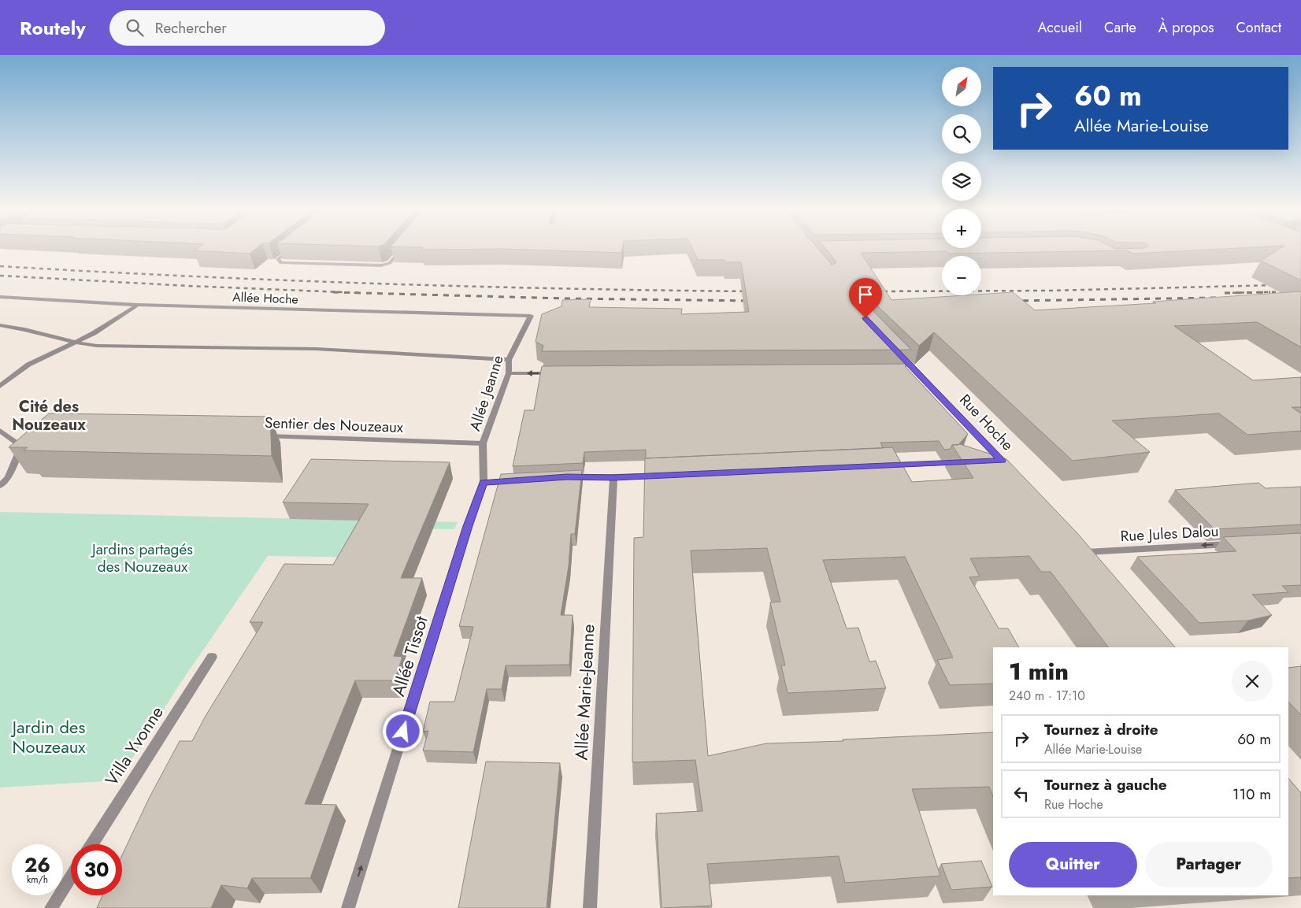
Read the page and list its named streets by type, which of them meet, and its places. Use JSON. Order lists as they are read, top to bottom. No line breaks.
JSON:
{"streets":{"street":["Allée Hoche","Allée Jeanne","Rue Hoche","Sentier des Nouzeaux","Rue Jules Dalou","Allée Tissot","Allée Marie-Jeanne","Villa Yvonne"]},"crossings":[["Allée Hoche","Allée Jeanne"],["Allée Jeanne","Sentier des Nouzeaux"],["Allée Jeanne","Allée Tissot"]],"one_way":["Rue Jules Dalou","Allée Tissot"],"districts":["Cité des Nouzeaux"],"parks":["Jardins partagés des Nouzeaux","Jardin des Nouzeaux"],"north":"top right","page":{"header":"Routely","search":"Rechercher","nav":["Accueil","Carte","À propos","Contact"],"map_buttons":["+","−"],"turn":["60 m","Allée Marie-Louise"],"heading":["1 min","240 m · 17:10"],"list":[{"name":"Tournez à droite","note":"Allée Marie-Louise","value":"60 m"},{"name":"Tournez à gauche","note":"Rue Hoche","value":"110 m"}],"buttons":["Quitter","Partager"],"speed":"26 km/h","limit":"30"}}
